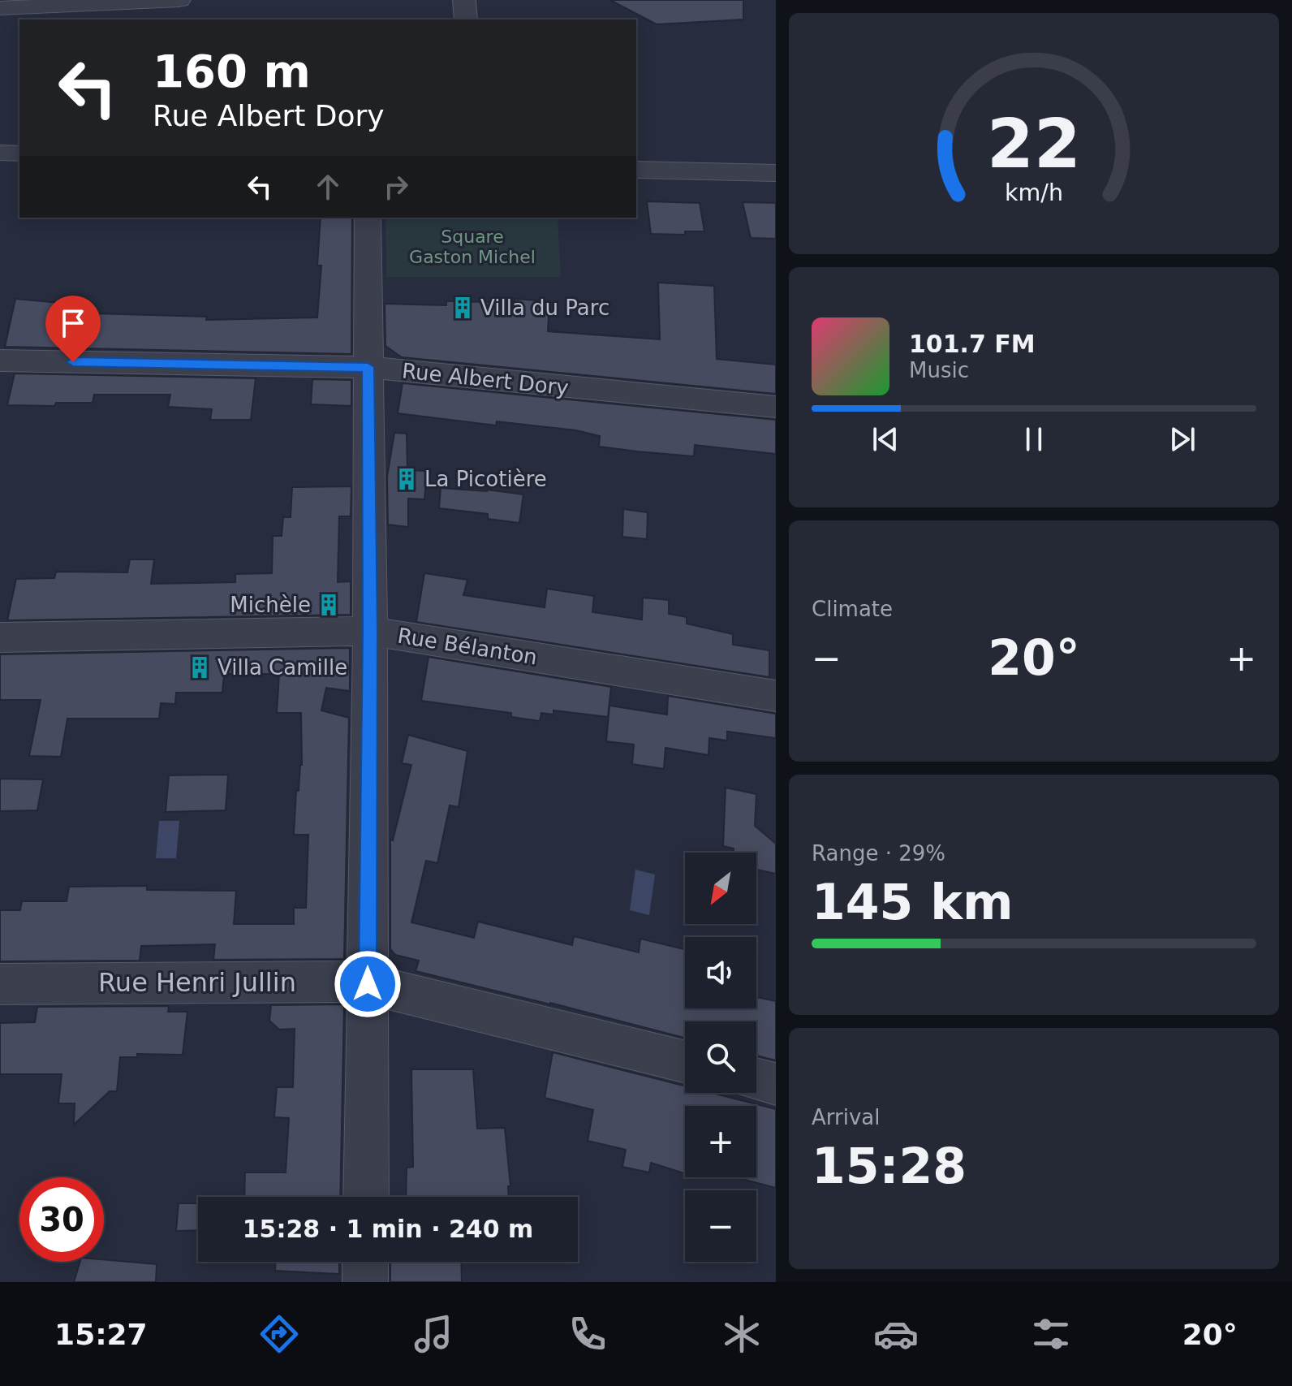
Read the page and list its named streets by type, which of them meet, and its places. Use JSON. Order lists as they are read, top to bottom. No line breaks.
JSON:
{"streets":{"street":["Rue Albert Dory","Rue Bélanton","Rue Henri Jullin"]},"parks":["Square Gaston Michel"],"places":{"building":["Villa du Parc","La Picotière","Michèle","Villa Camille"]},"north":"bottom left","page":{"turn":["160 m","Rue Albert Dory"],"song":["101.7 FM","Music"],"tile":["Climate",["Range · 29%","145 km"],["Arrival","15:28"]],"heat":["−","20°","+"],"map_buttons":["+","−"],"limit":"30","trip":"15:28 · 1 min · 240 m","tabs":["15:27","20°"],"gauge":["22","km/h"]}}
